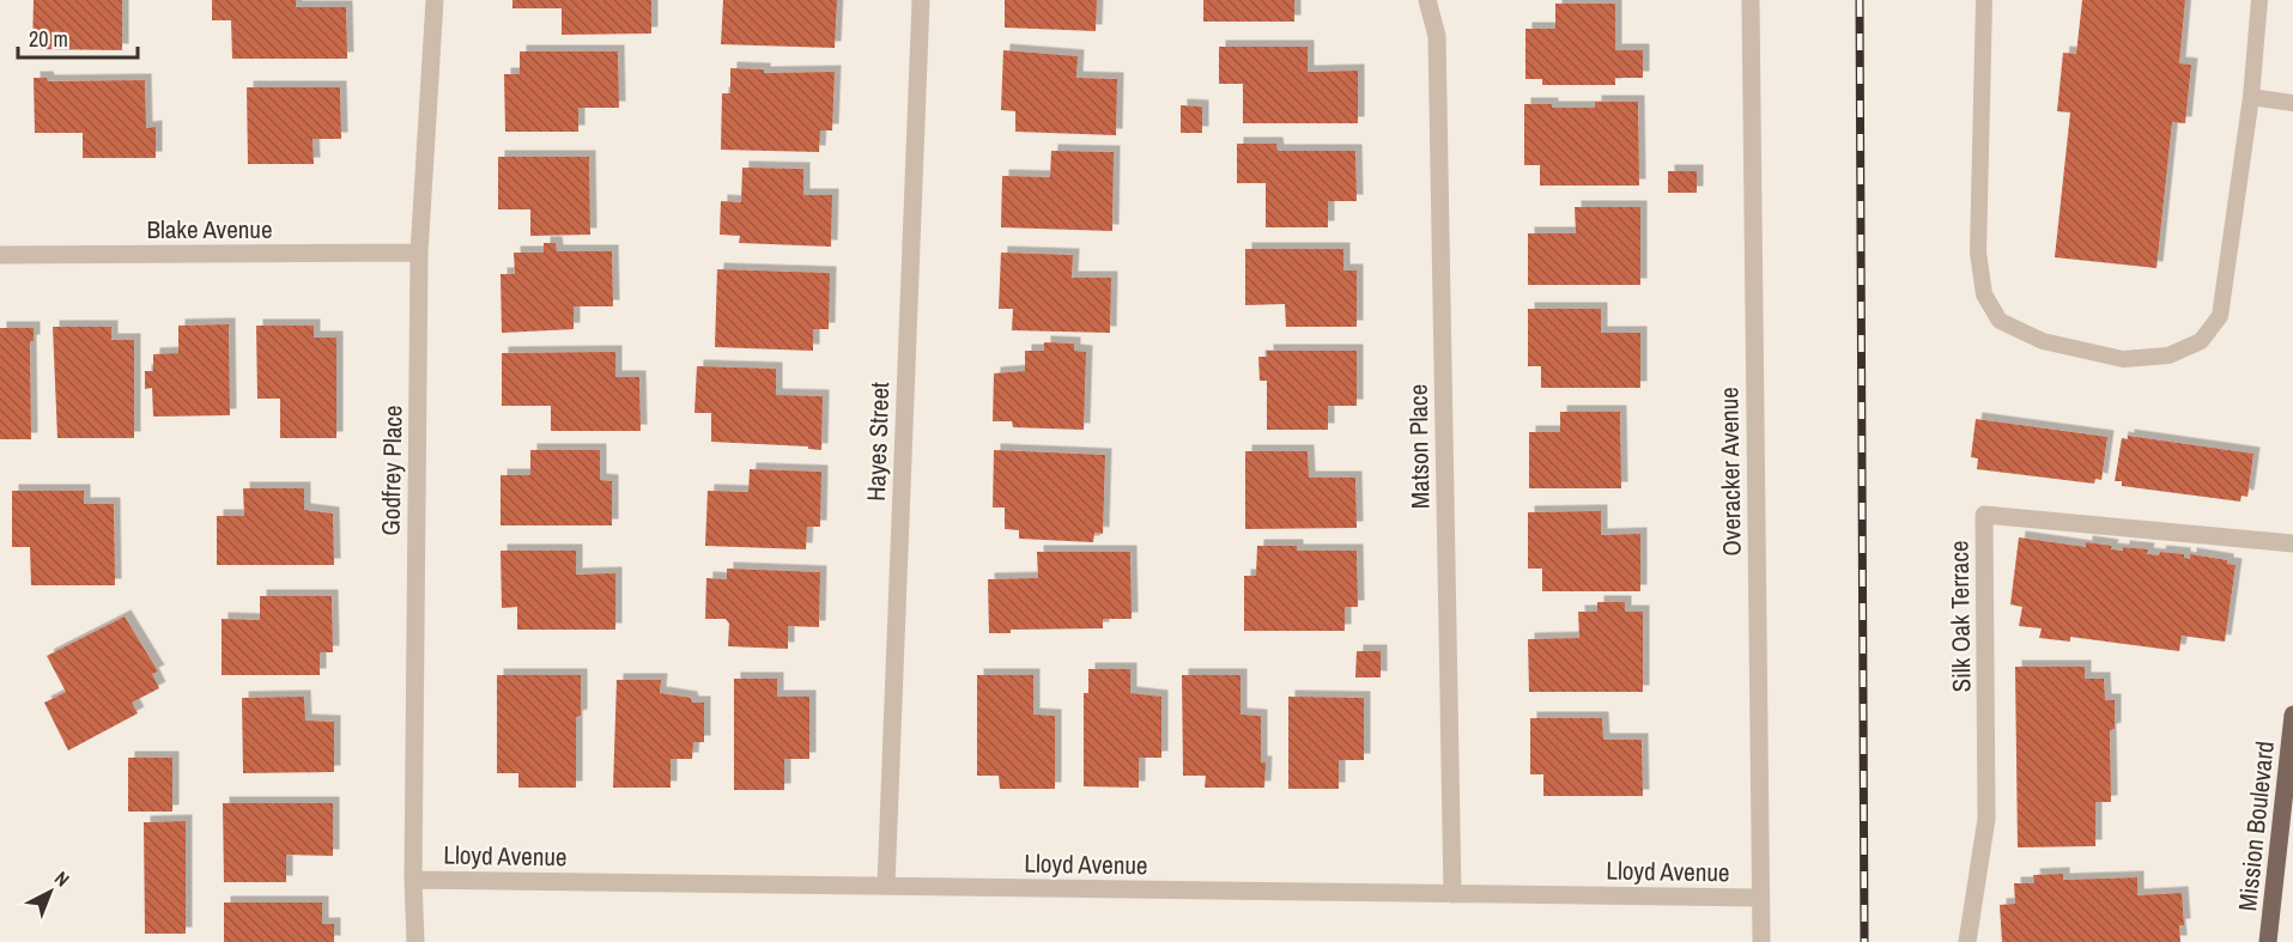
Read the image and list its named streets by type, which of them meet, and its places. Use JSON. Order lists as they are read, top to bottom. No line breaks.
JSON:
{"streets":{"main road":["Mission Boulevard"],"street":["Blake Avenue","Hayes Street","Matson Place","Godfrey Place","Overacker Avenue","Silk Oak Terrace","Lloyd Avenue"]},"crossings":[["Blake Avenue","Godfrey Place"],["Hayes Street","Lloyd Avenue"],["Matson Place","Lloyd Avenue"],["Godfrey Place","Lloyd Avenue"],["Overacker Avenue","Lloyd Avenue"]],"scale_bar":"20 m","north":"top right"}
